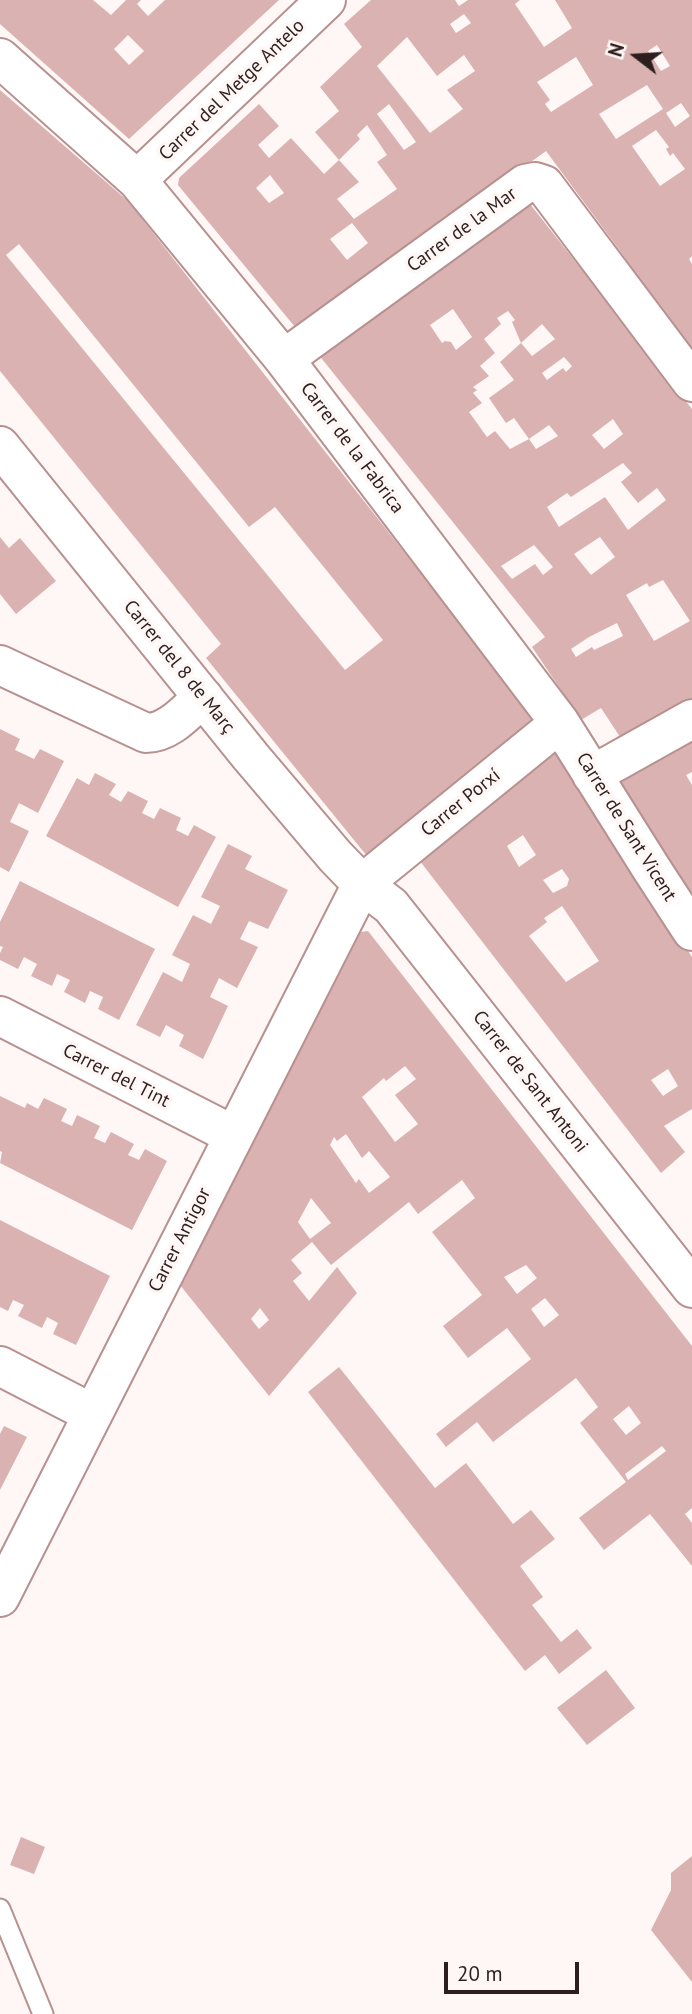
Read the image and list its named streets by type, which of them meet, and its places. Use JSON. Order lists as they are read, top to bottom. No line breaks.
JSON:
{"streets":{"street":["Carrer del Metge Antelo","Carrer de la Mar","Carrer de la Fabrica","Carrer del 8 de Març","Carrer Porxí","Carrer de Sant Vicent","Carrer del Tint","Carrer de Sant Antoni","Carrer Antigor"]},"crossings":[["Carrer del Metge Antelo","Carrer de la Fabrica"],["Carrer de la Mar","Carrer de la Fabrica"],["Carrer de la Fabrica","Carrer Porxí"],["Carrer de la Fabrica","Carrer de Sant Vicent"],["Carrer del 8 de Març","Carrer Porxí"],["Carrer del 8 de Març","Carrer de Sant Antoni"],["Carrer del 8 de Març","Carrer Antigor"],["Carrer Porxí","Carrer de Sant Vicent"],["Carrer Porxí","Carrer de Sant Antoni"],["Carrer Porxí","Carrer Antigor"],["Carrer del Tint","Carrer Antigor"],["Carrer de Sant Antoni","Carrer Antigor"]],"scale_bar":"20 m","north":"left"}
